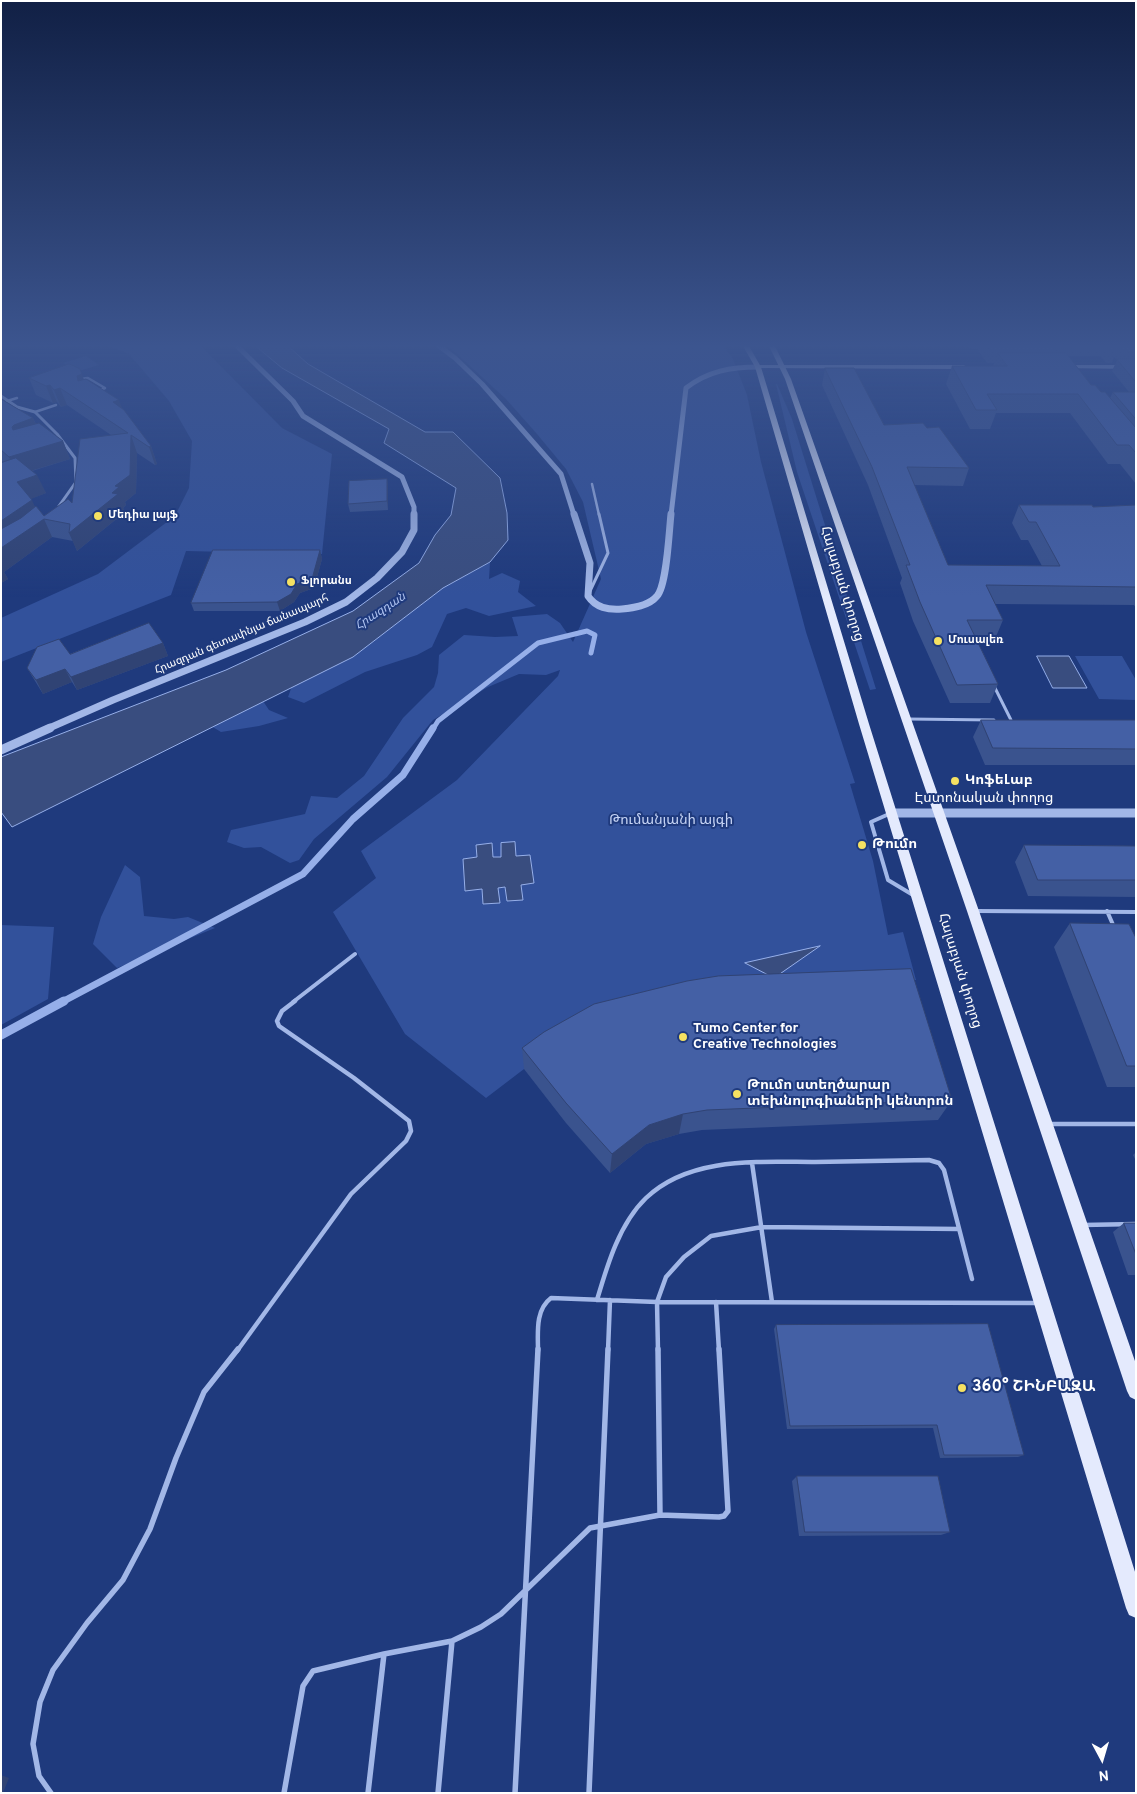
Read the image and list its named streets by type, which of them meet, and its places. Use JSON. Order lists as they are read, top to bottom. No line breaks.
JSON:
{"streets":{"main road":["Հալաբյան փողոց"],"street":["Հրազդան գետափնյա ճանապարհ","Էստոնական փողոց"]},"crossings":[["Հալաբյան փողոց","Էստոնական փողոց"]],"water":["Հրազդան"],"parks":["Թումանյանի այգի"],"places":["Մեդիա լայֆ","Ֆլորանս","Մուսալեռ","ԿոֆեԼաբ","Թումո","Tumo Center for Creative Technologies","Թումո ստեղծարար տեխնոլոգիաների կենտրոն","360° ՇԻՆԲԱԶԱ"],"north":"bottom"}
